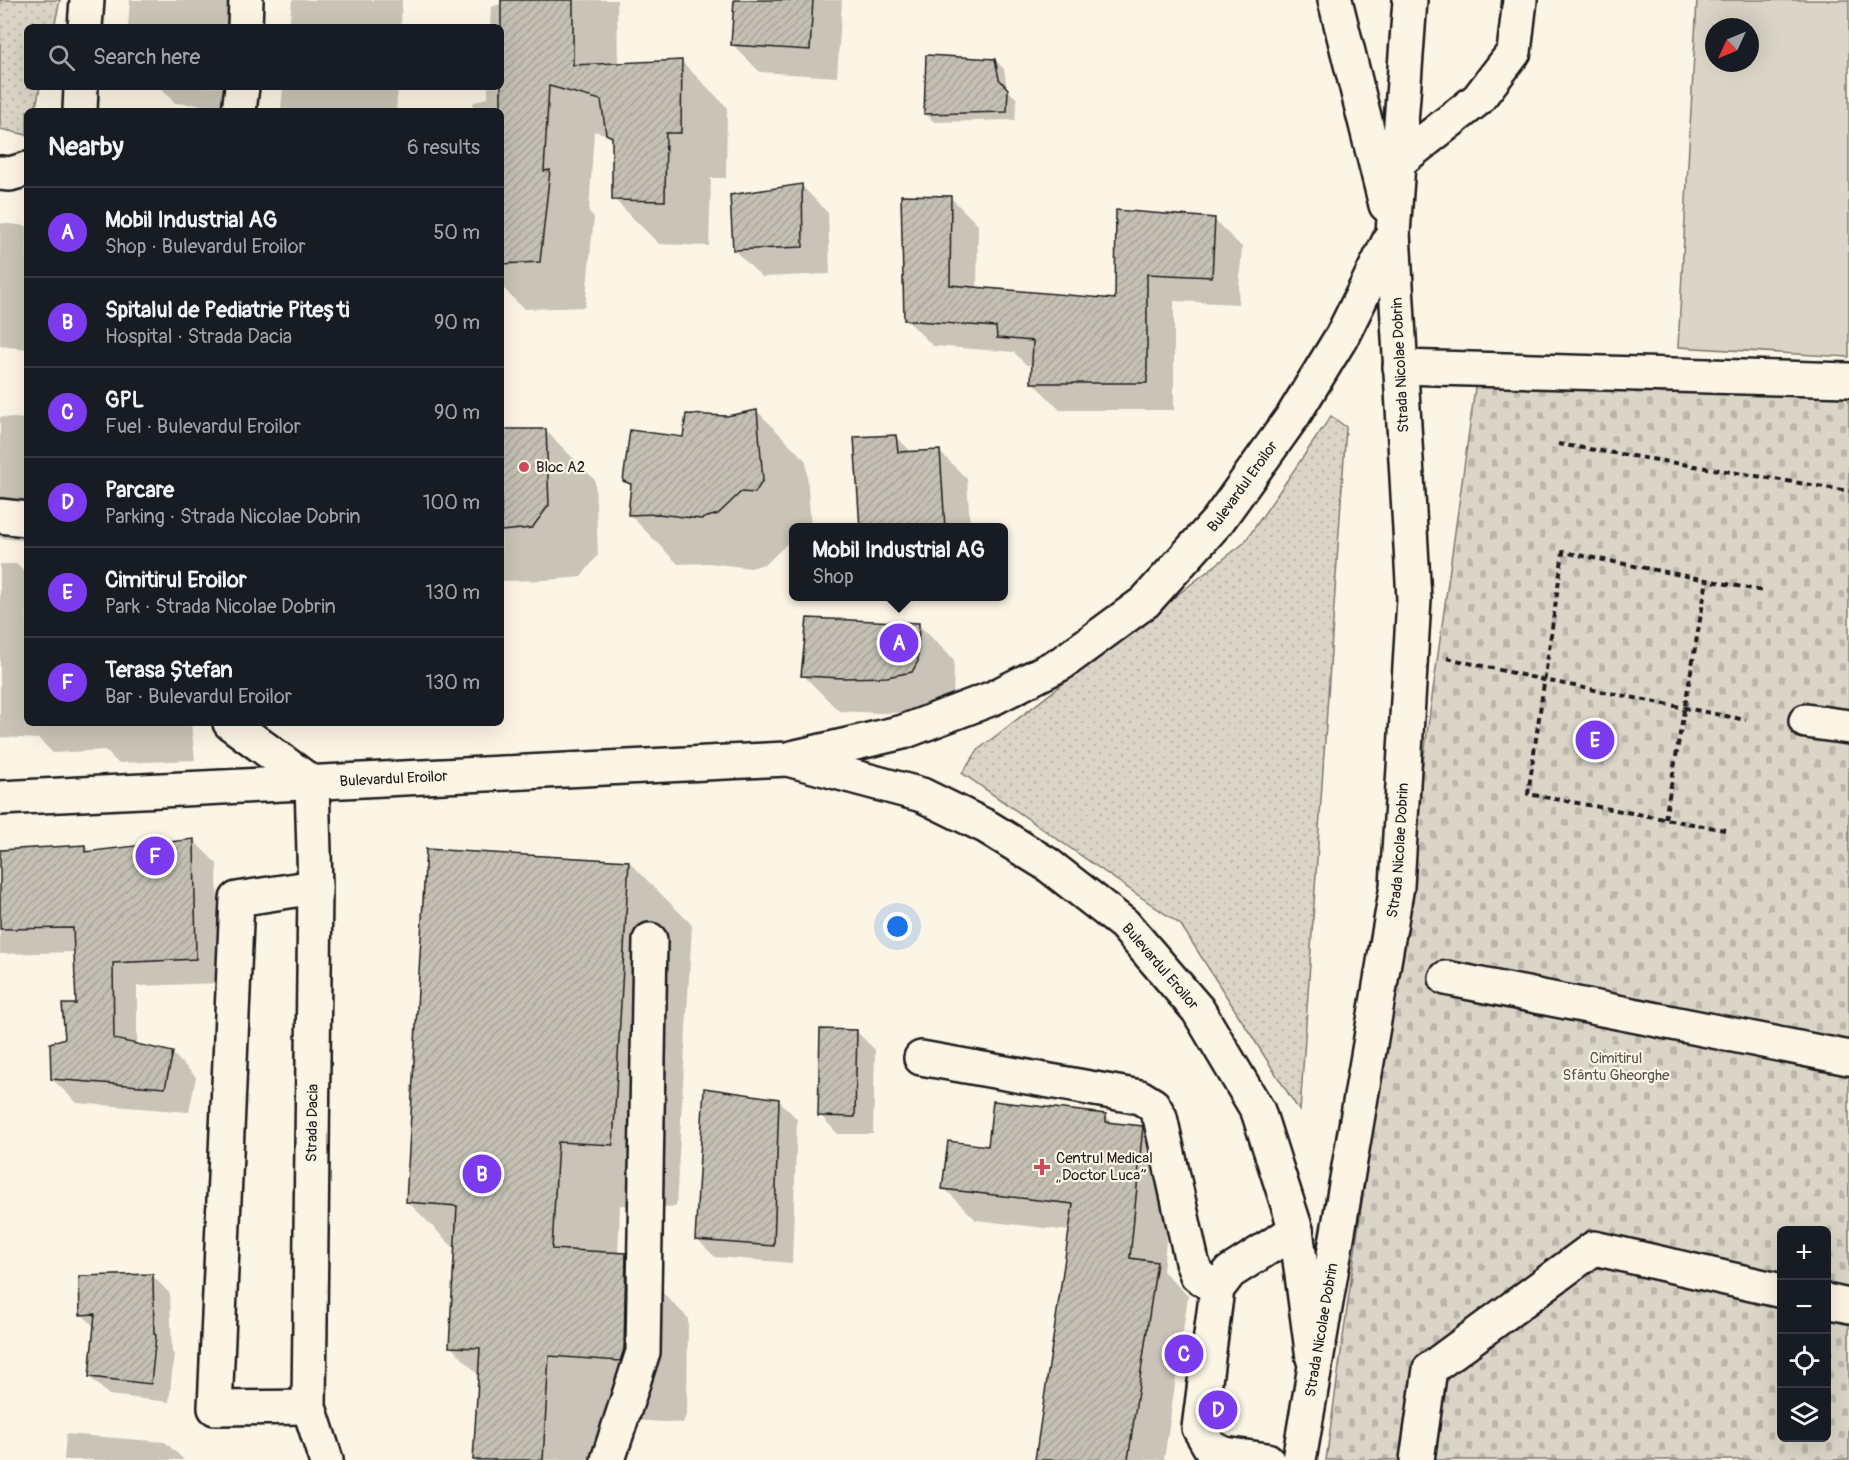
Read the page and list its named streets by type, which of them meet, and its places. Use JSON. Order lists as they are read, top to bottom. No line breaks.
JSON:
{"streets":{"street":["Strada Nicolae Dobrin","Bulevardul Eroilor","Strada Dacia"]},"crossings":[["Strada Nicolae Dobrin","Bulevardul Eroilor"],["Bulevardul Eroilor","Strada Dacia"]],"parks":["Cimitirul Sfântu Gheorghe"],"places":{"other":["Bloc A2"],"health":["Centrul Medical „Doctor Luca”"]},"north":"bottom left","page":{"search":"Search here","heading":["Nearby","6 results"],"list":[{"mark":"A","name":"Mobil Industrial AG","note":"Shop · Bulevardul Eroilor","value":"50 m"},{"mark":"B","name":"Spitalul de Pediatrie Pitești","note":"Hospital · Strada Dacia","value":"90 m"},{"mark":"C","name":"GPL","note":"Fuel · Bulevardul Eroilor","value":"90 m"},{"mark":"D","name":"Parcare","note":"Parking · Strada Nicolae Dobrin","value":"100 m"},{"mark":"E","name":"Cimitirul Eroilor","note":"Park · Strada Nicolae Dobrin","value":"130 m"},{"mark":"F","name":"Terasa Ștefan","note":"Bar · Bulevardul Eroilor","value":"130 m"}],"popup":["Mobil Industrial AG","Shop"],"pins":["A","E","F","B","C","D"],"map_buttons":["+","−"]}}
